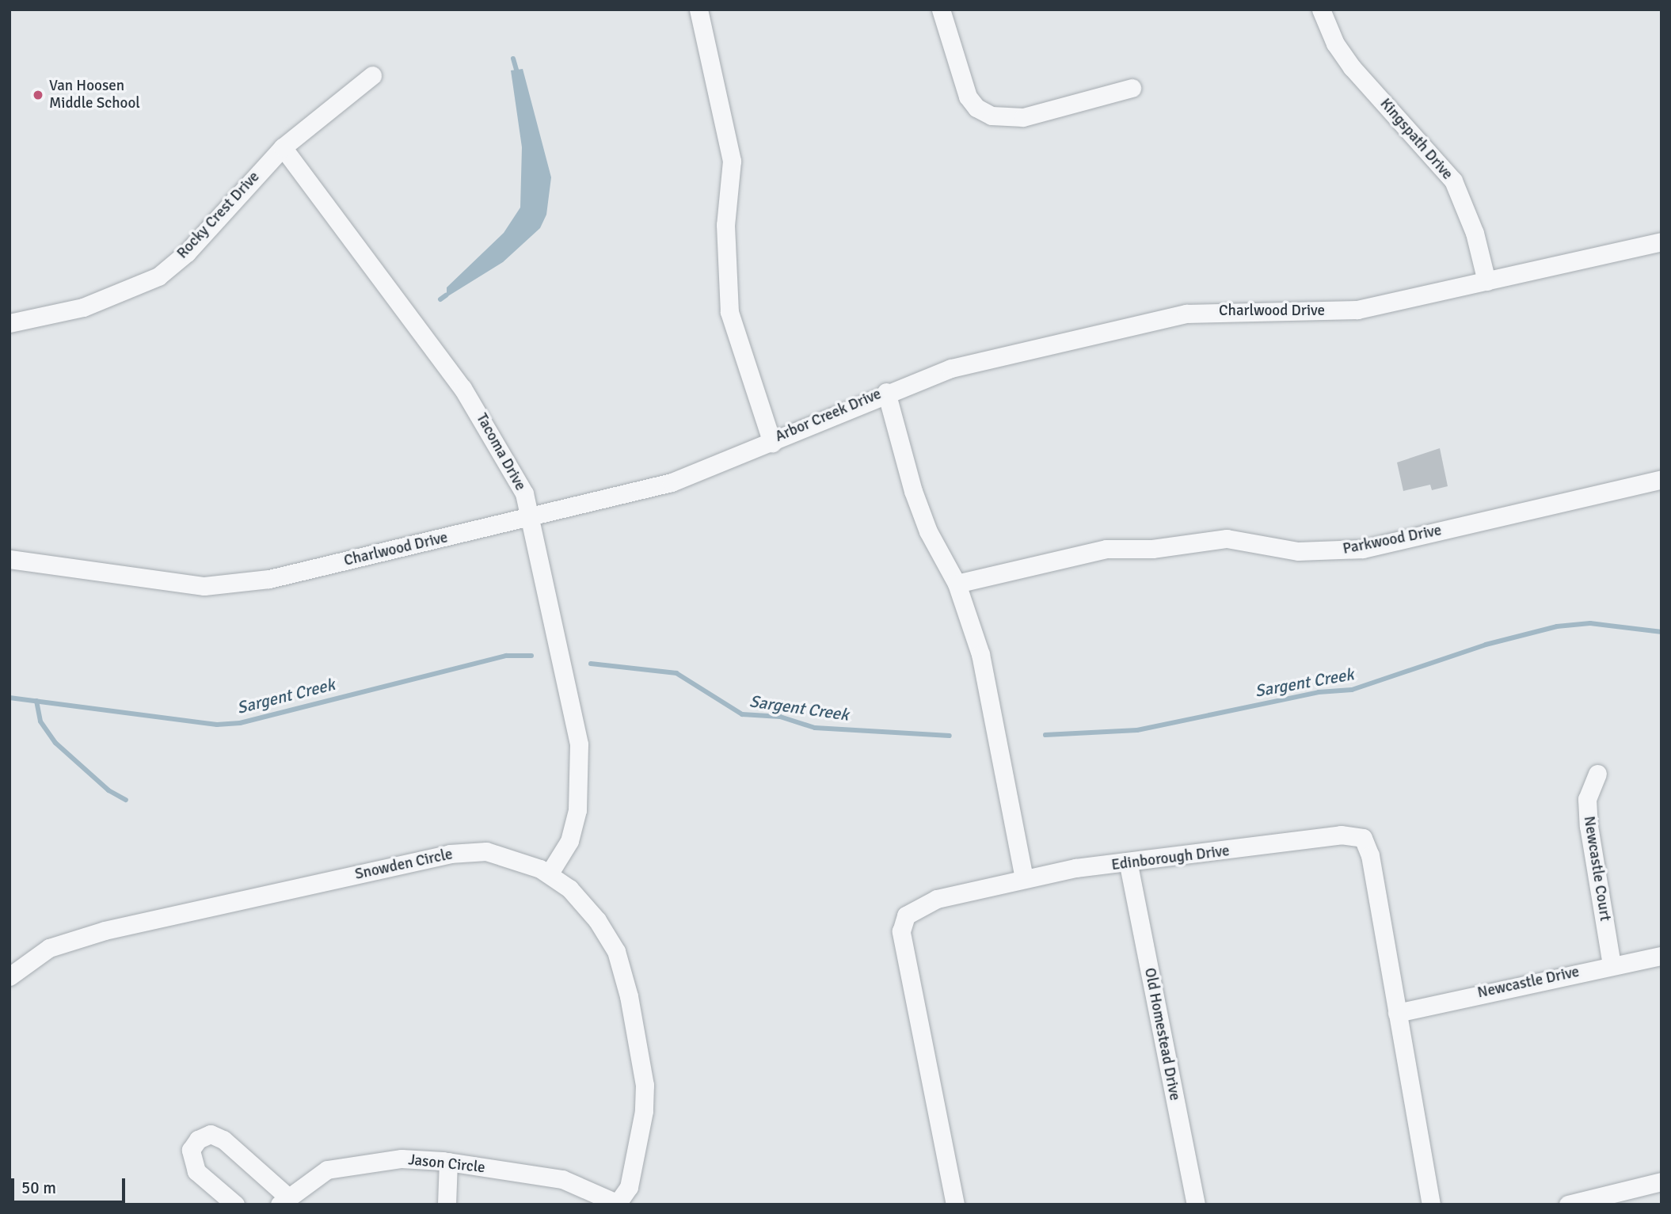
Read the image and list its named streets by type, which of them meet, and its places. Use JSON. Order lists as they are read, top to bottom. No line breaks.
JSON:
{"streets":{"street":["Kingspath Drive","Rocky Crest Drive","Charlwood Drive","Arbor Creek Drive","Tacoma Drive","Parkwood Drive","Edinborough Drive","Snowden Circle","Newcastle Court","Newcastle Drive","Old Homestead Drive","Jason Circle"]},"crossings":[["Kingspath Drive","Charlwood Drive"],["Rocky Crest Drive","Tacoma Drive"],["Charlwood Drive","Arbor Creek Drive"],["Charlwood Drive","Tacoma Drive"],["Arbor Creek Drive","Parkwood Drive"],["Arbor Creek Drive","Edinborough Drive"],["Tacoma Drive","Snowden Circle"],["Edinborough Drive","Newcastle Drive"],["Edinborough Drive","Old Homestead Drive"],["Snowden Circle","Jason Circle"],["Newcastle Court","Newcastle Drive"]],"water":["Sargent Creek"],"places":["Van Hoosen Middle School"],"scale_bar":"50 m"}
